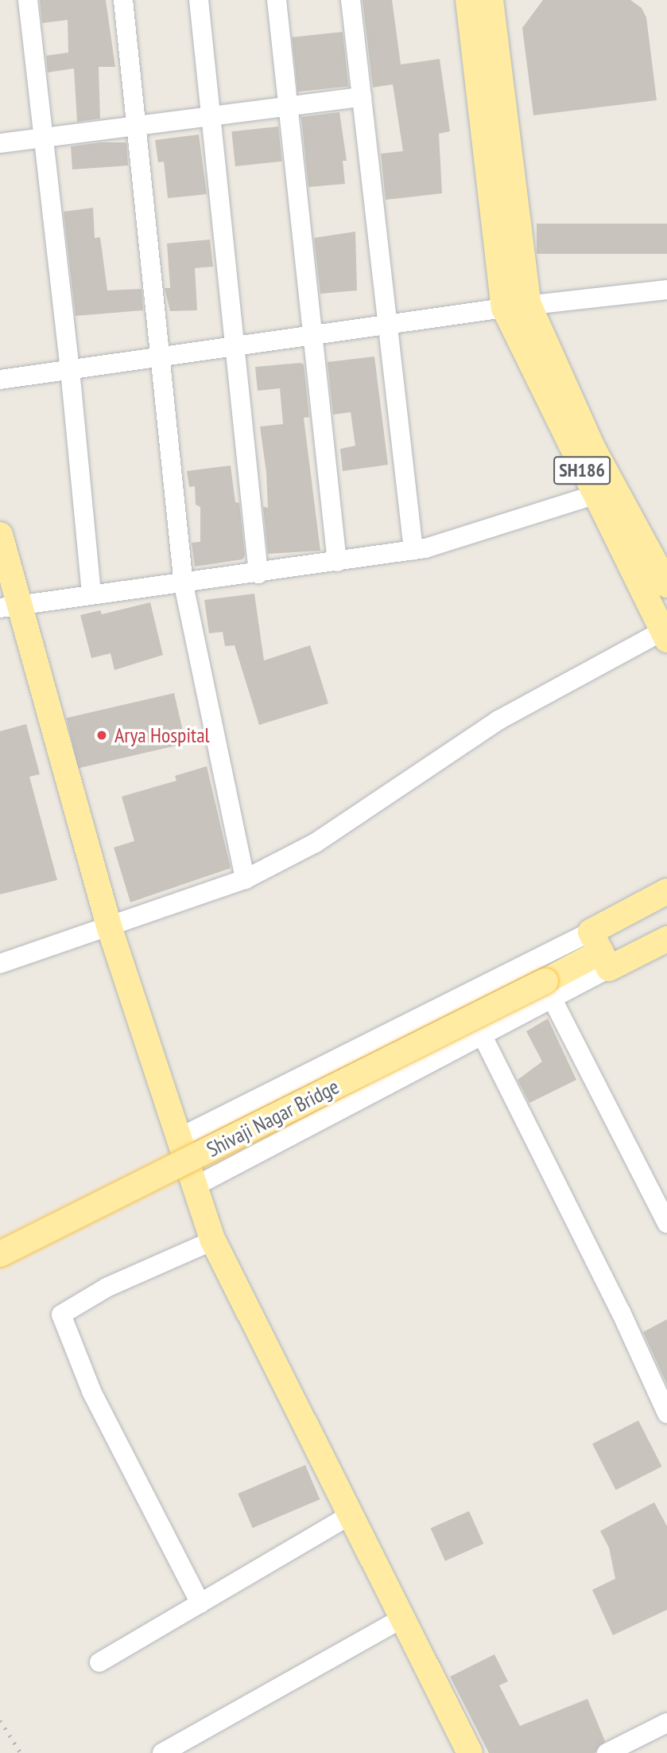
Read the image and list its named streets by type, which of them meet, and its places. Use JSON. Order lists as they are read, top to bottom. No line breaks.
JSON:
{"streets":{"main road":["SH186","Shivaji Nagar Bridge"]},"places":["Arya Hospital"]}
